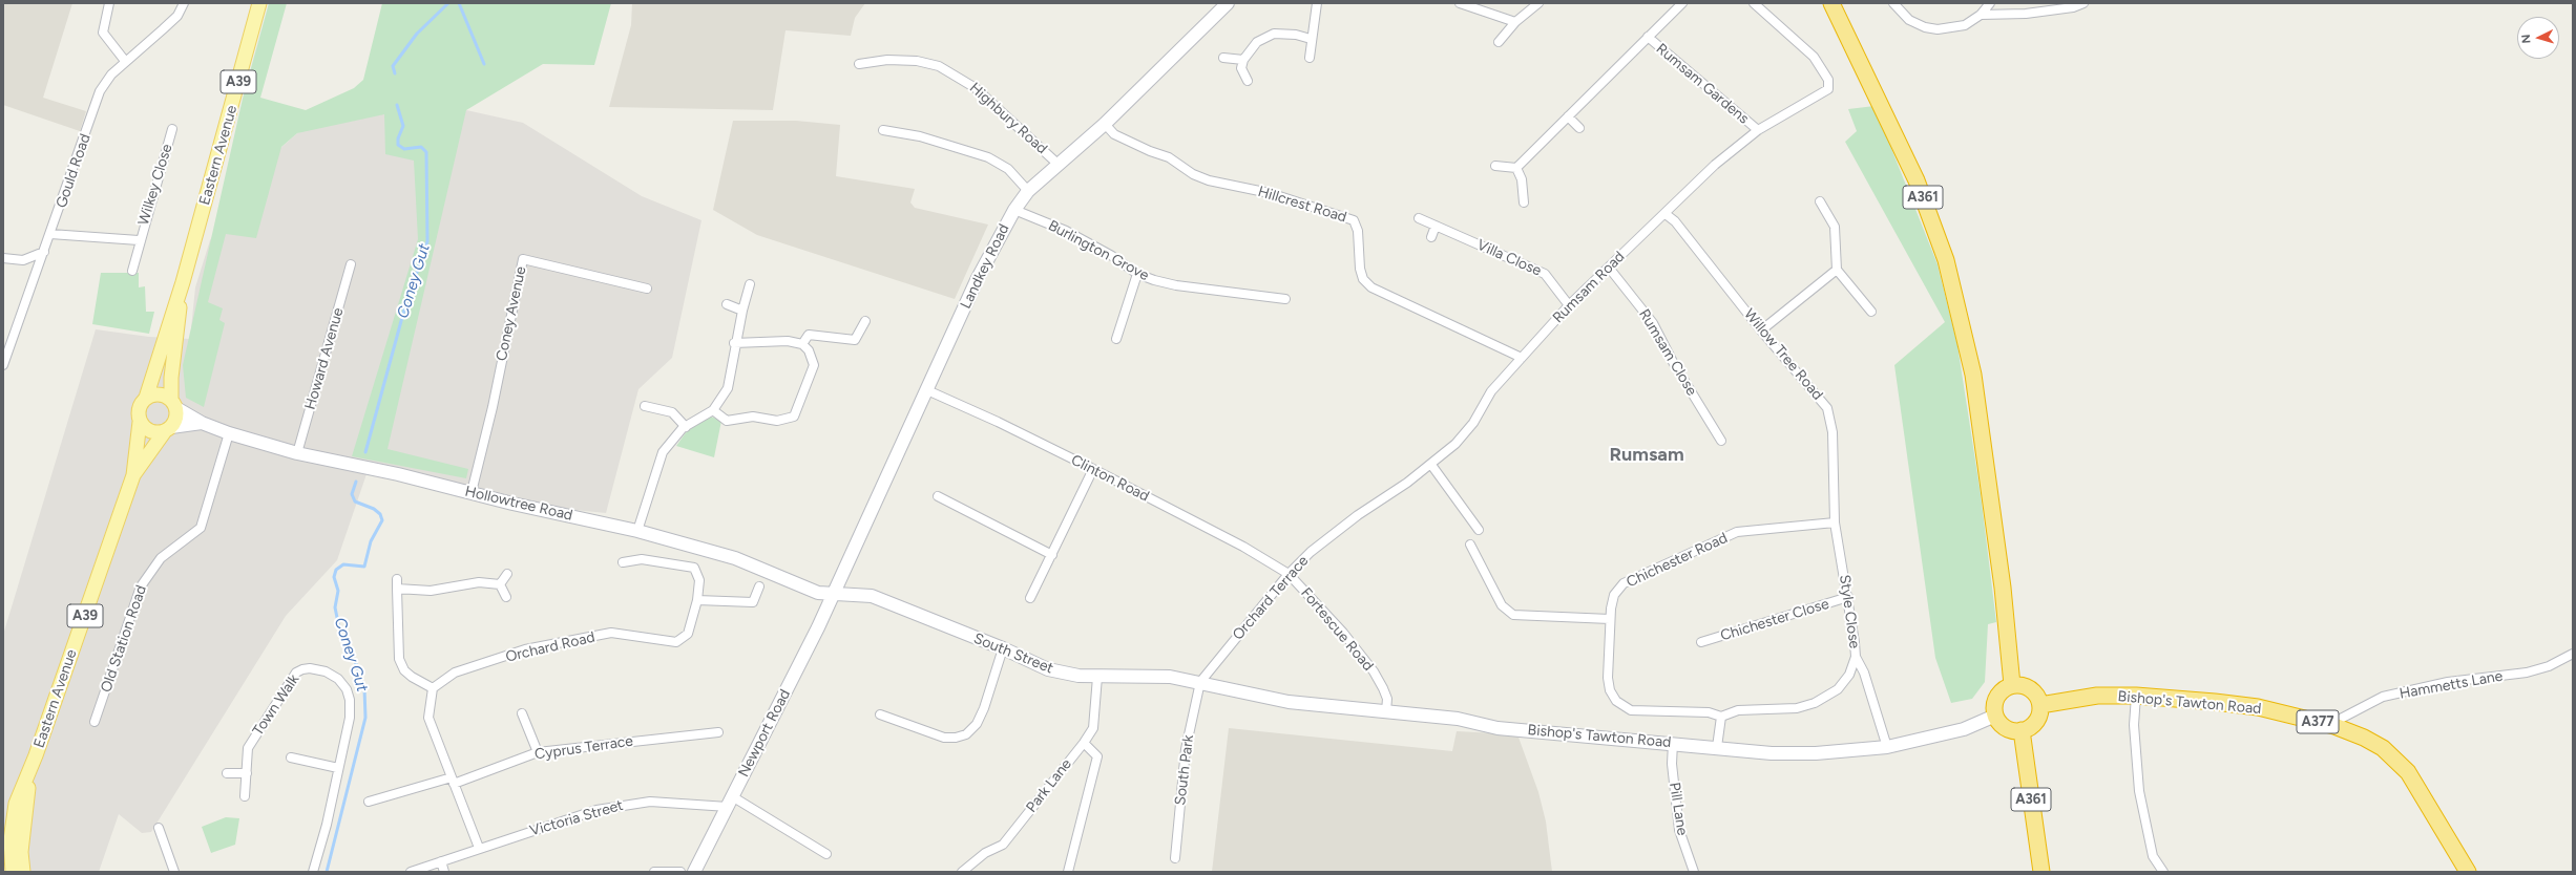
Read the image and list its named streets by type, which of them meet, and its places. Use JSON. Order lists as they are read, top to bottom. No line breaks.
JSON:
{"streets":{"highway":["A361","Bishop's Tawton Road","A377"],"main road":["A39","Eastern Avenue","Landkey Road","Hollowtree Road","South Street","Newport Road"],"street":["Rumsam Gardens","Highbury Road","Gould Road","Wilkey Close","Hillcrest Road","Burlington Grove","Villa Close","Rumsam Road","Coney Avenue","Rumsam Close","Willow Tree Road","Howard Avenue","Clinton Road","Chichester Road","Orchard Terrace","Style Close","Chichester Close","Fortescue Road","Old Station Road","Orchard Road","Hammetts Lane","Town Walk","Cyprus Terrace","South Park","Park Lane","Pill Lane","Victoria Street"]},"crossings":[["A39","Eastern Avenue"],["Rumsam Gardens","Rumsam Road"],["Highbury Road","Landkey Road"],["Eastern Avenue","Hollowtree Road"],["Gould Road","Wilkey Close"],["A361","Bishop's Tawton Road"],["Hillcrest Road","Landkey Road"],["Hillcrest Road","Rumsam Road"],["Burlington Grove","Landkey Road"],["Villa Close","Rumsam Road"],["Landkey Road","Clinton Road"],["Landkey Road","Hollowtree Road"],["Landkey Road","South Street"],["Landkey Road","Newport Road"],["Rumsam Road","Rumsam Close"],["Rumsam Road","Willow Tree Road"],["Rumsam Road","Orchard Terrace"],["Coney Avenue","Hollowtree Road"],["Willow Tree Road","Chichester Road"],["Willow Tree Road","Style Close"],["Howard Avenue","Hollowtree Road"],["Clinton Road","Orchard Terrace"],["Clinton Road","Fortescue Road"],["Hollowtree Road","Old Station Road"],["Hollowtree Road","South Street"],["Hollowtree Road","Newport Road"],["Chichester Road","Style Close"],["Orchard Terrace","Fortescue Road"],["Orchard Terrace","South Street"],["Orchard Terrace","Bishop's Tawton Road"],["Orchard Terrace","South Park"],["Style Close","Chichester Close"],["Style Close","Bishop's Tawton Road"],["Fortescue Road","Bishop's Tawton Road"],["South Street","Bishop's Tawton Road"],["South Street","Newport Road"],["South Street","South Park"],["South Street","Park Lane"],["Hammetts Lane","Bishop's Tawton Road"],["Bishop's Tawton Road","South Park"],["Bishop's Tawton Road","Pill Lane"],["Newport Road","Victoria Street"]],"districts":["Rumsam"],"water":["Coney Gut"],"north":"left"}
